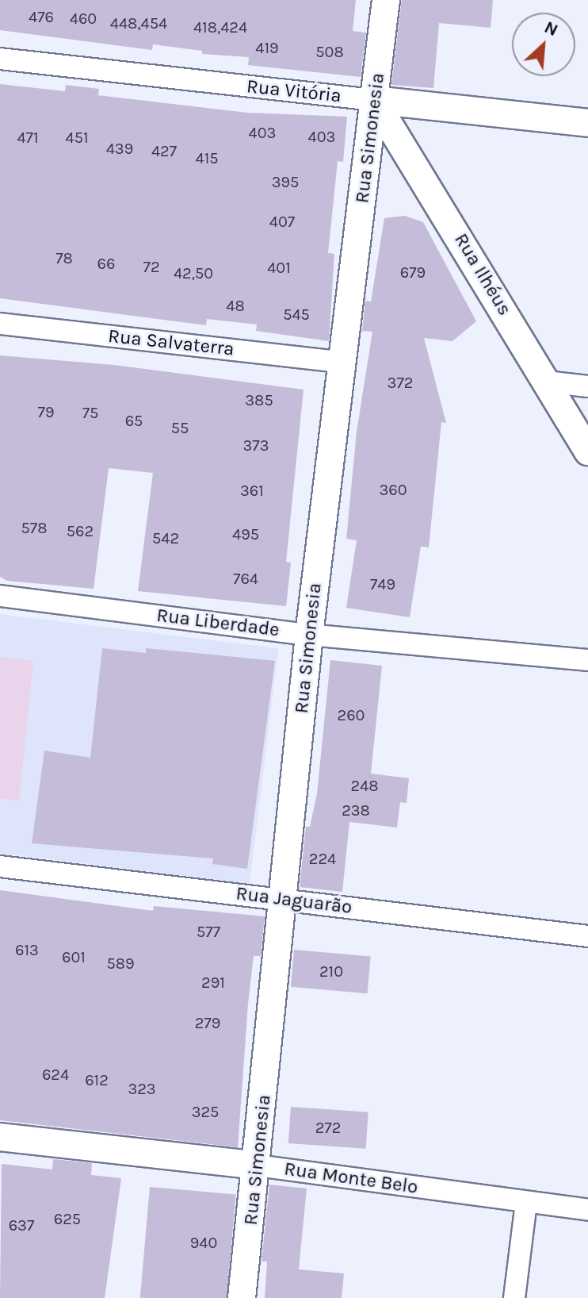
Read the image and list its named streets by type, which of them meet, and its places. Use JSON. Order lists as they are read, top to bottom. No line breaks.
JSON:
{"streets":{"street":["Rua Vitória","Rua Simonesia","Rua Ilhéus","Rua Salvaterra","Rua Liberdade","Rua Jaguarão","Rua Monte Belo"]},"crossings":[["Rua Vitória","Rua Simonesia"],["Rua Vitória","Rua Ilhéus"],["Rua Simonesia","Rua Ilhéus"],["Rua Simonesia","Rua Salvaterra"],["Rua Simonesia","Rua Liberdade"],["Rua Simonesia","Rua Jaguarão"],["Rua Simonesia","Rua Monte Belo"]],"house_numbers":["476","460","448,454","418,424","419","508","403","403","471","451","439","427","415","395","407","78","66","72","401","679","42,50","48","545","372","385","79","75","65","55","373","360","361","578","562","495","542","764","749","260","248","238","224","577","613","601","589","210","291","279","624","612","323","325","272","625","637","940"],"north":"top right"}
